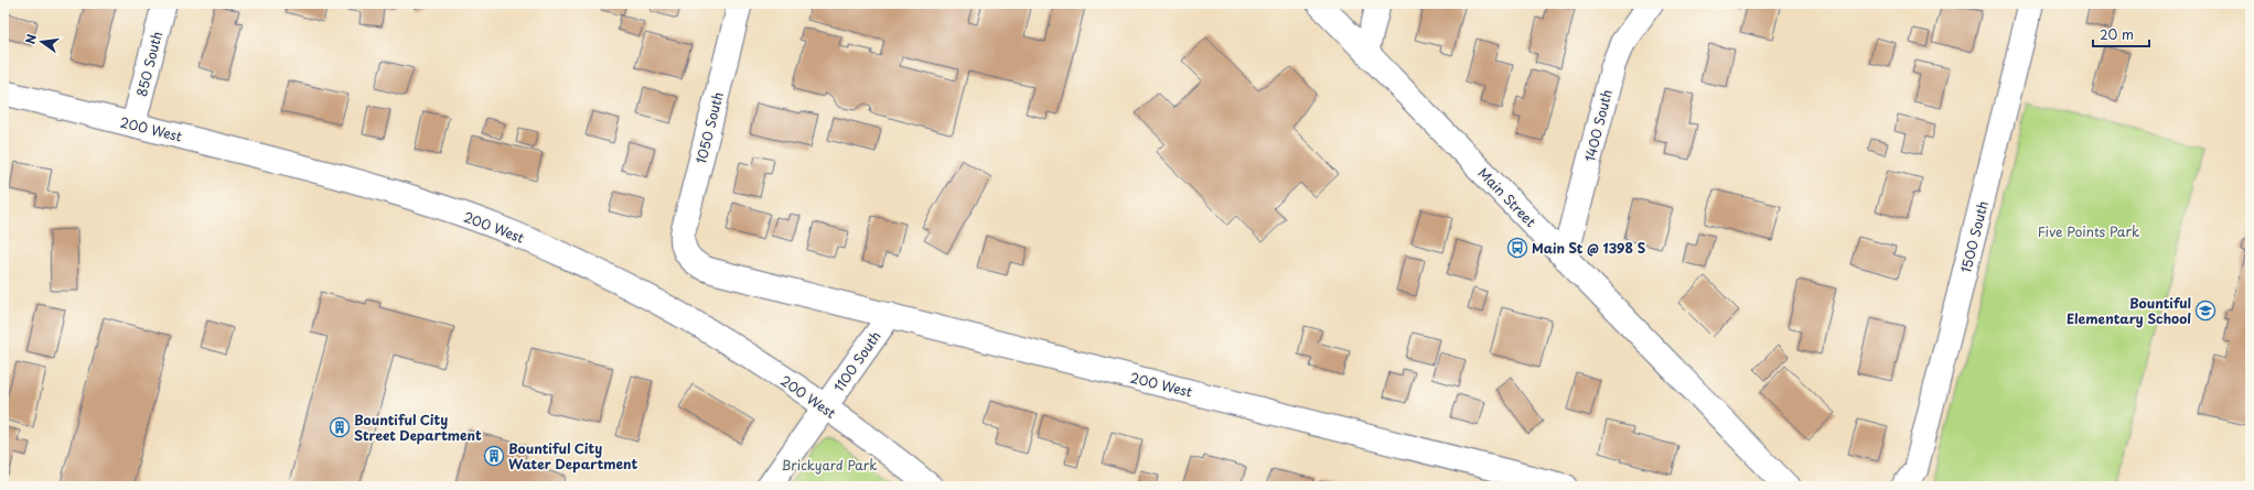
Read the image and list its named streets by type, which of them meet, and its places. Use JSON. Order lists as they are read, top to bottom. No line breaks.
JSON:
{"streets":{"street":["850 South","1400 South","1050 South","200 West","Main Street","1500 South","1100 South"]},"crossings":[["850 South","200 West"],["1400 South","Main Street"],["1050 South","200 West"],["200 West","1100 South"]],"parks":["Five Points Park","Brickyard Park"],"places":{"bus stop":["Main St @ 1398 S"],"school or university":["Bountiful Elementary School"],"building":["Bountiful City Street Department","Bountiful City Water Department"]},"scale_bar":"20 m","north":"left"}
